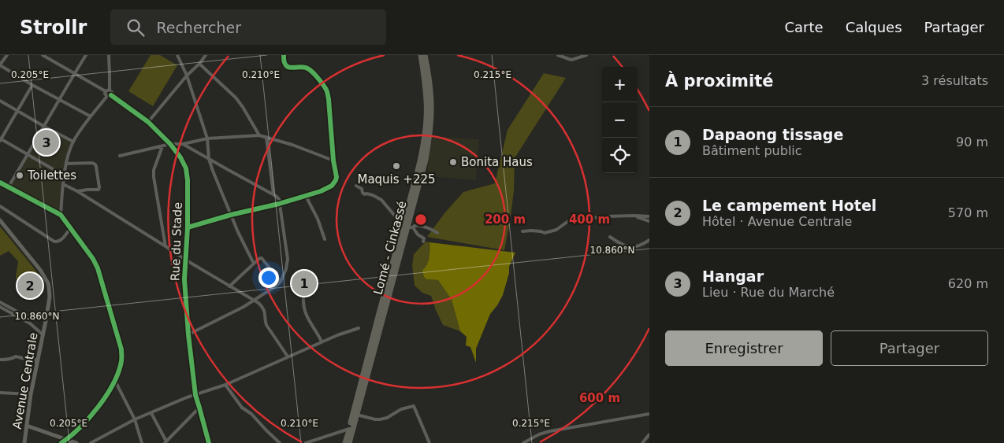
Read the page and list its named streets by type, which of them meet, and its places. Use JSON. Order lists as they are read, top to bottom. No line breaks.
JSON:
{"streets":{"highway":["Lomé - Cinkassé"],"main road":["Avenue Centrale"],"street":["Rue du Stade"]},"places":["Bonita Haus","Maquis +225","Toilettes"],"page":{"header":"Strollr","search":"Rechercher","nav":["Carte","Calques","Partager"],"heading":["À proximité","3 résultats"],"map_buttons":["+","−"],"list":[{"mark":"1","name":"Dapaong tissage","note":"Bâtiment public","value":"90 m"},{"mark":"2","name":"Le campement Hotel","note":"Hôtel · Avenue Centrale","value":"570 m"},{"mark":"3","name":"Hangar","note":"Lieu · Rue du Marché","value":"620 m"}],"pins":["3","1","2"],"buttons":["Enregistrer","Partager"]},"coordinates":["0.205°E","0.210°E","0.215°E","10.860°N"],"rings":["200 m","400 m","600 m"]}
